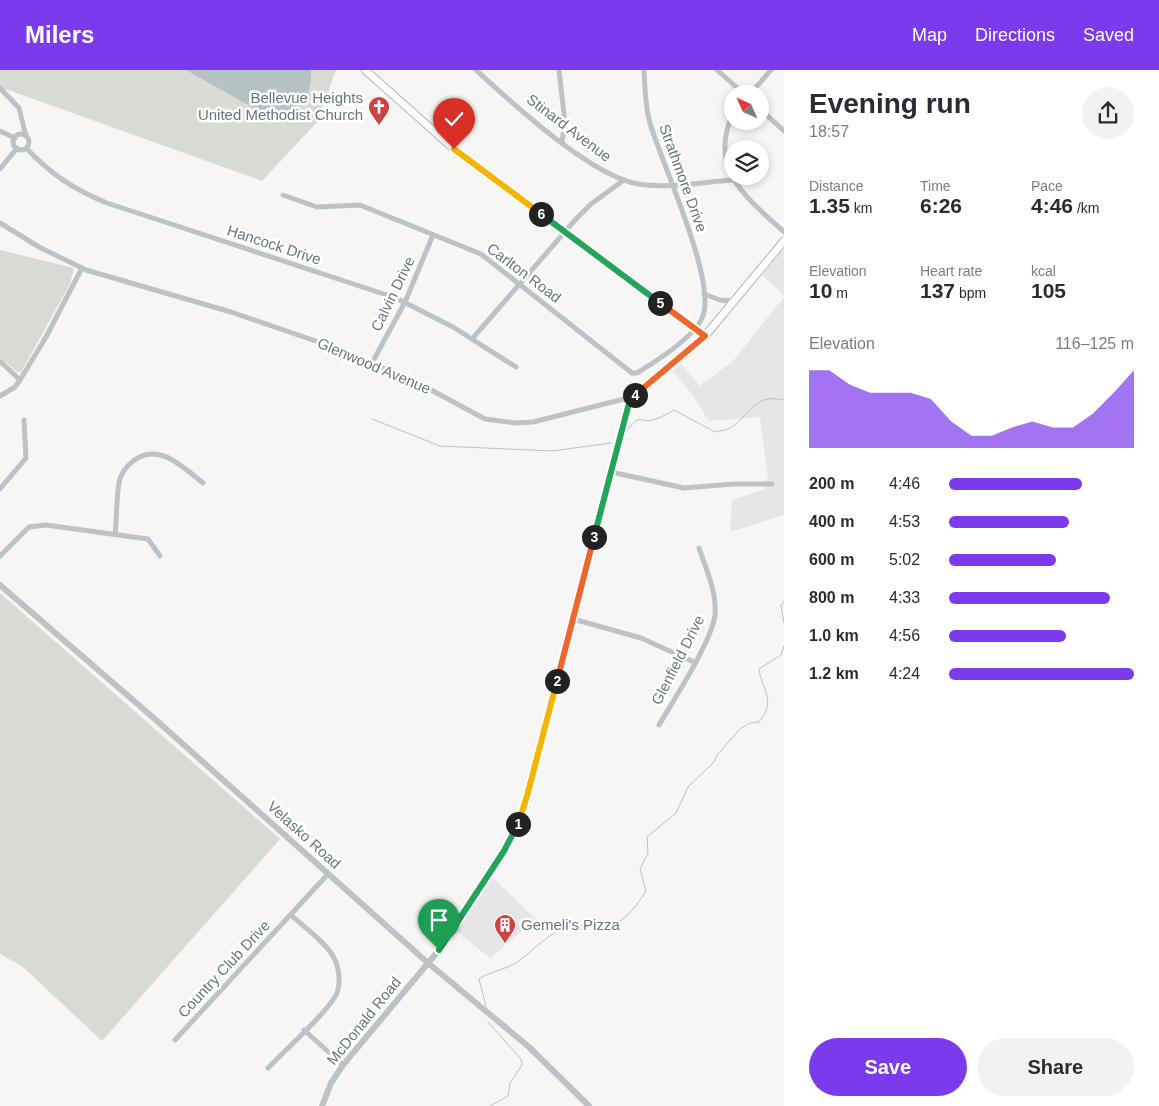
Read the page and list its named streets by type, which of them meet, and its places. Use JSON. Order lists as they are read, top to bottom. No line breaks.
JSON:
{"streets":{"main road":["Glenwood Avenue"],"street":["Stinard Avenue","Strathmore Drive","Hancock Drive","Carlton Road","Calvin Drive","Glenfield Drive","Velasko Road","Country Club Drive","McDonald Road"]},"crossings":[["Stinard Avenue","Strathmore Drive"],["Strathmore Drive","Carlton Road"],["Hancock Drive","Calvin Drive"],["Carlton Road","Calvin Drive"],["Calvin Drive","Glenwood Avenue"],["Glenwood Avenue","McDonald Road"],["Velasko Road","Country Club Drive"],["Velasko Road","McDonald Road"]],"places":{"church":["Bellevue Heights United Methodist Church"],"building":["Gemeli's Pizza"]},"north":"top left","page":{"header":"Milers","nav":["Map","Directions","Saved"],"heading":["Evening run","18:57"],"stats":[["Distance","1.35 km"],["Time","6:26"],["Pace","4:46 /km"],["Elevation","10 m"],["Heart rate","137 bpm"],["kcal","105"]],"pins":["6","5","4","3","2","1"],"chart":["Elevation","116–125 m"],"list":[{"name":"200 m","note":"4:46"},{"name":"400 m","note":"4:53"},{"name":"600 m","note":"5:02"},{"name":"800 m","note":"4:33"},{"name":"1.0 km","note":"4:56"},{"name":"1.2 km","note":"4:24"}],"buttons":["Save","Share"]}}
